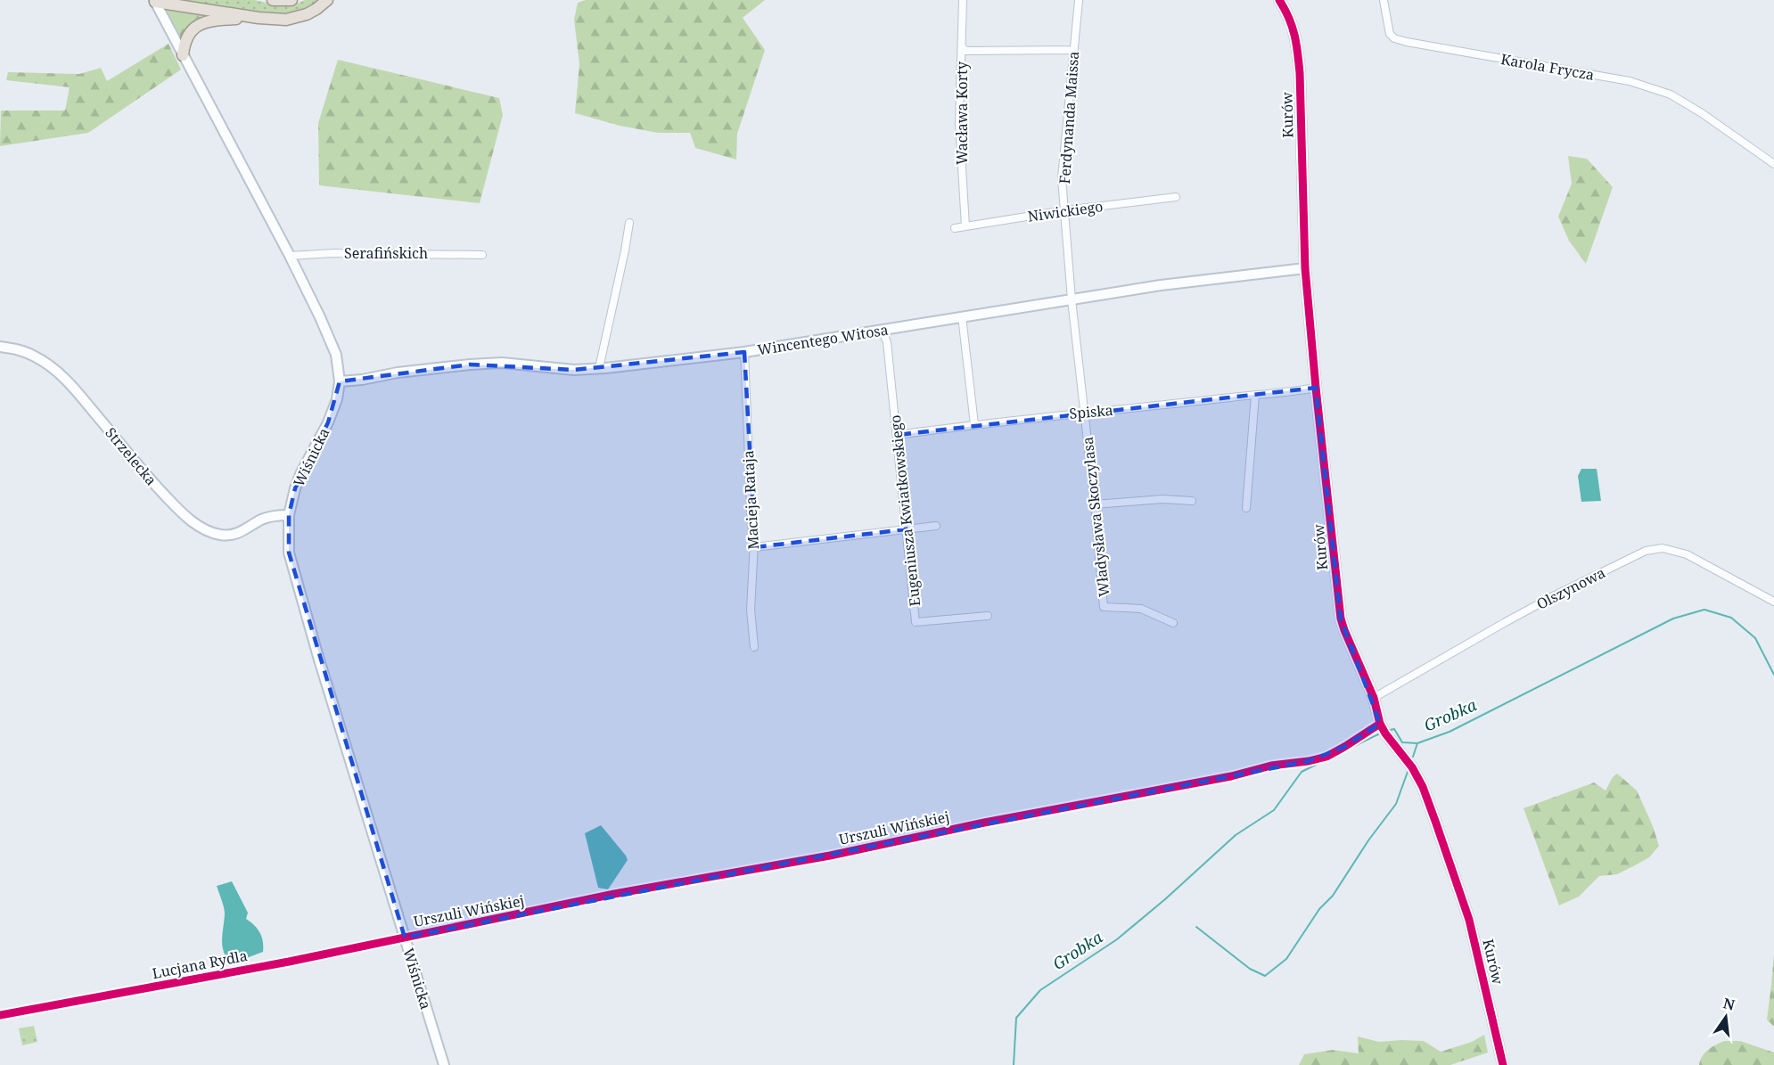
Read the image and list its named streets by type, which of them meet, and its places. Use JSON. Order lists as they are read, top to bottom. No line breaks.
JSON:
{"streets":{"street":["Karola Frycza","Wacława Korty","Kurów","Ferdynanda Maissa","Niwickiego","Serafińskich","Wincentego Witosa","Spiska","Strzelecka","Wiśnicka","Macieja Rataja","Eugeniusza Kwiatkowskiego","Władysława Skoczylasa","Olszynowa","Urszuli Wińskiej","Lucjana Rydla"]},"crossings":[["Wacława Korty","Niwickiego"],["Kurów","Wincentego Witosa"],["Kurów","Spiska"],["Kurów","Olszynowa"],["Kurów","Urszuli Wińskiej"],["Ferdynanda Maissa","Niwickiego"],["Ferdynanda Maissa","Wincentego Witosa"],["Ferdynanda Maissa","Władysława Skoczylasa"],["Serafińskich","Wiśnicka"],["Wincentego Witosa","Wiśnicka"],["Wincentego Witosa","Macieja Rataja"],["Wincentego Witosa","Eugeniusza Kwiatkowskiego"],["Wincentego Witosa","Władysława Skoczylasa"],["Spiska","Eugeniusza Kwiatkowskiego"],["Spiska","Władysława Skoczylasa"],["Strzelecka","Wiśnicka"],["Wiśnicka","Urszuli Wińskiej"],["Wiśnicka","Lucjana Rydla"],["Urszuli Wińskiej","Lucjana Rydla"]],"water":["Grobka"],"north":"top"}
